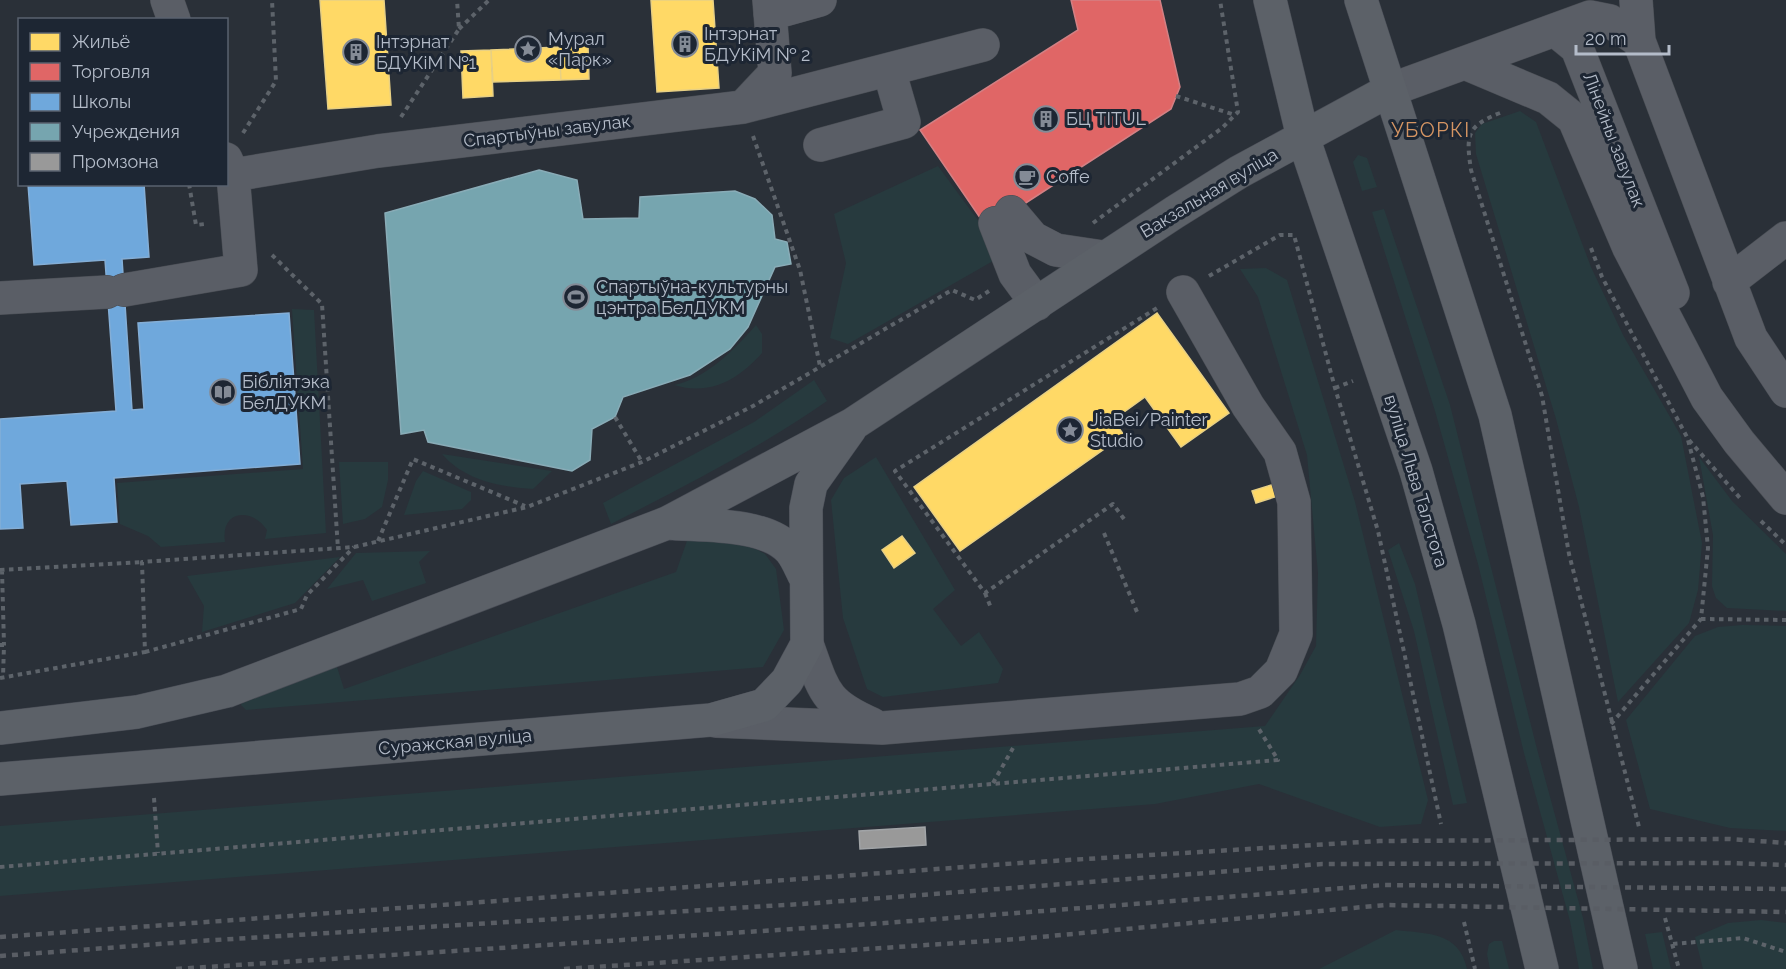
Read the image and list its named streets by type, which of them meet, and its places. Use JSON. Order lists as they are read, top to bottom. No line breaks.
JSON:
{"streets":{"main road":["Вакзальная вуліца","вуліца Льва Талстога","Суражская вуліца"],"street":["Спартыўны завулак","Лінейны завулак"]},"crossings":[["Лінейны завулак","Вакзальная вуліца"],["Вакзальная вуліца","вуліца Льва Талстога"]],"districts":["УБОРКІ"],"places":{"building":["Інтэрнат БДУКіМ № 2","Інтэрнат БДУКіМ №1","БЦ TITUL"],"place":["Мурал «Парк»","JiaBei/Painter Studio"],"cafe":["Coffe"],"sports":["Спартыўна-культурны цэнтра БелДУКМ"],"library":["Бібліятэка БелДУКМ"]},"legend":["Жильё","Торговля","Школы","Учреждения","Промзона"],"scale_bar":"20 m"}
